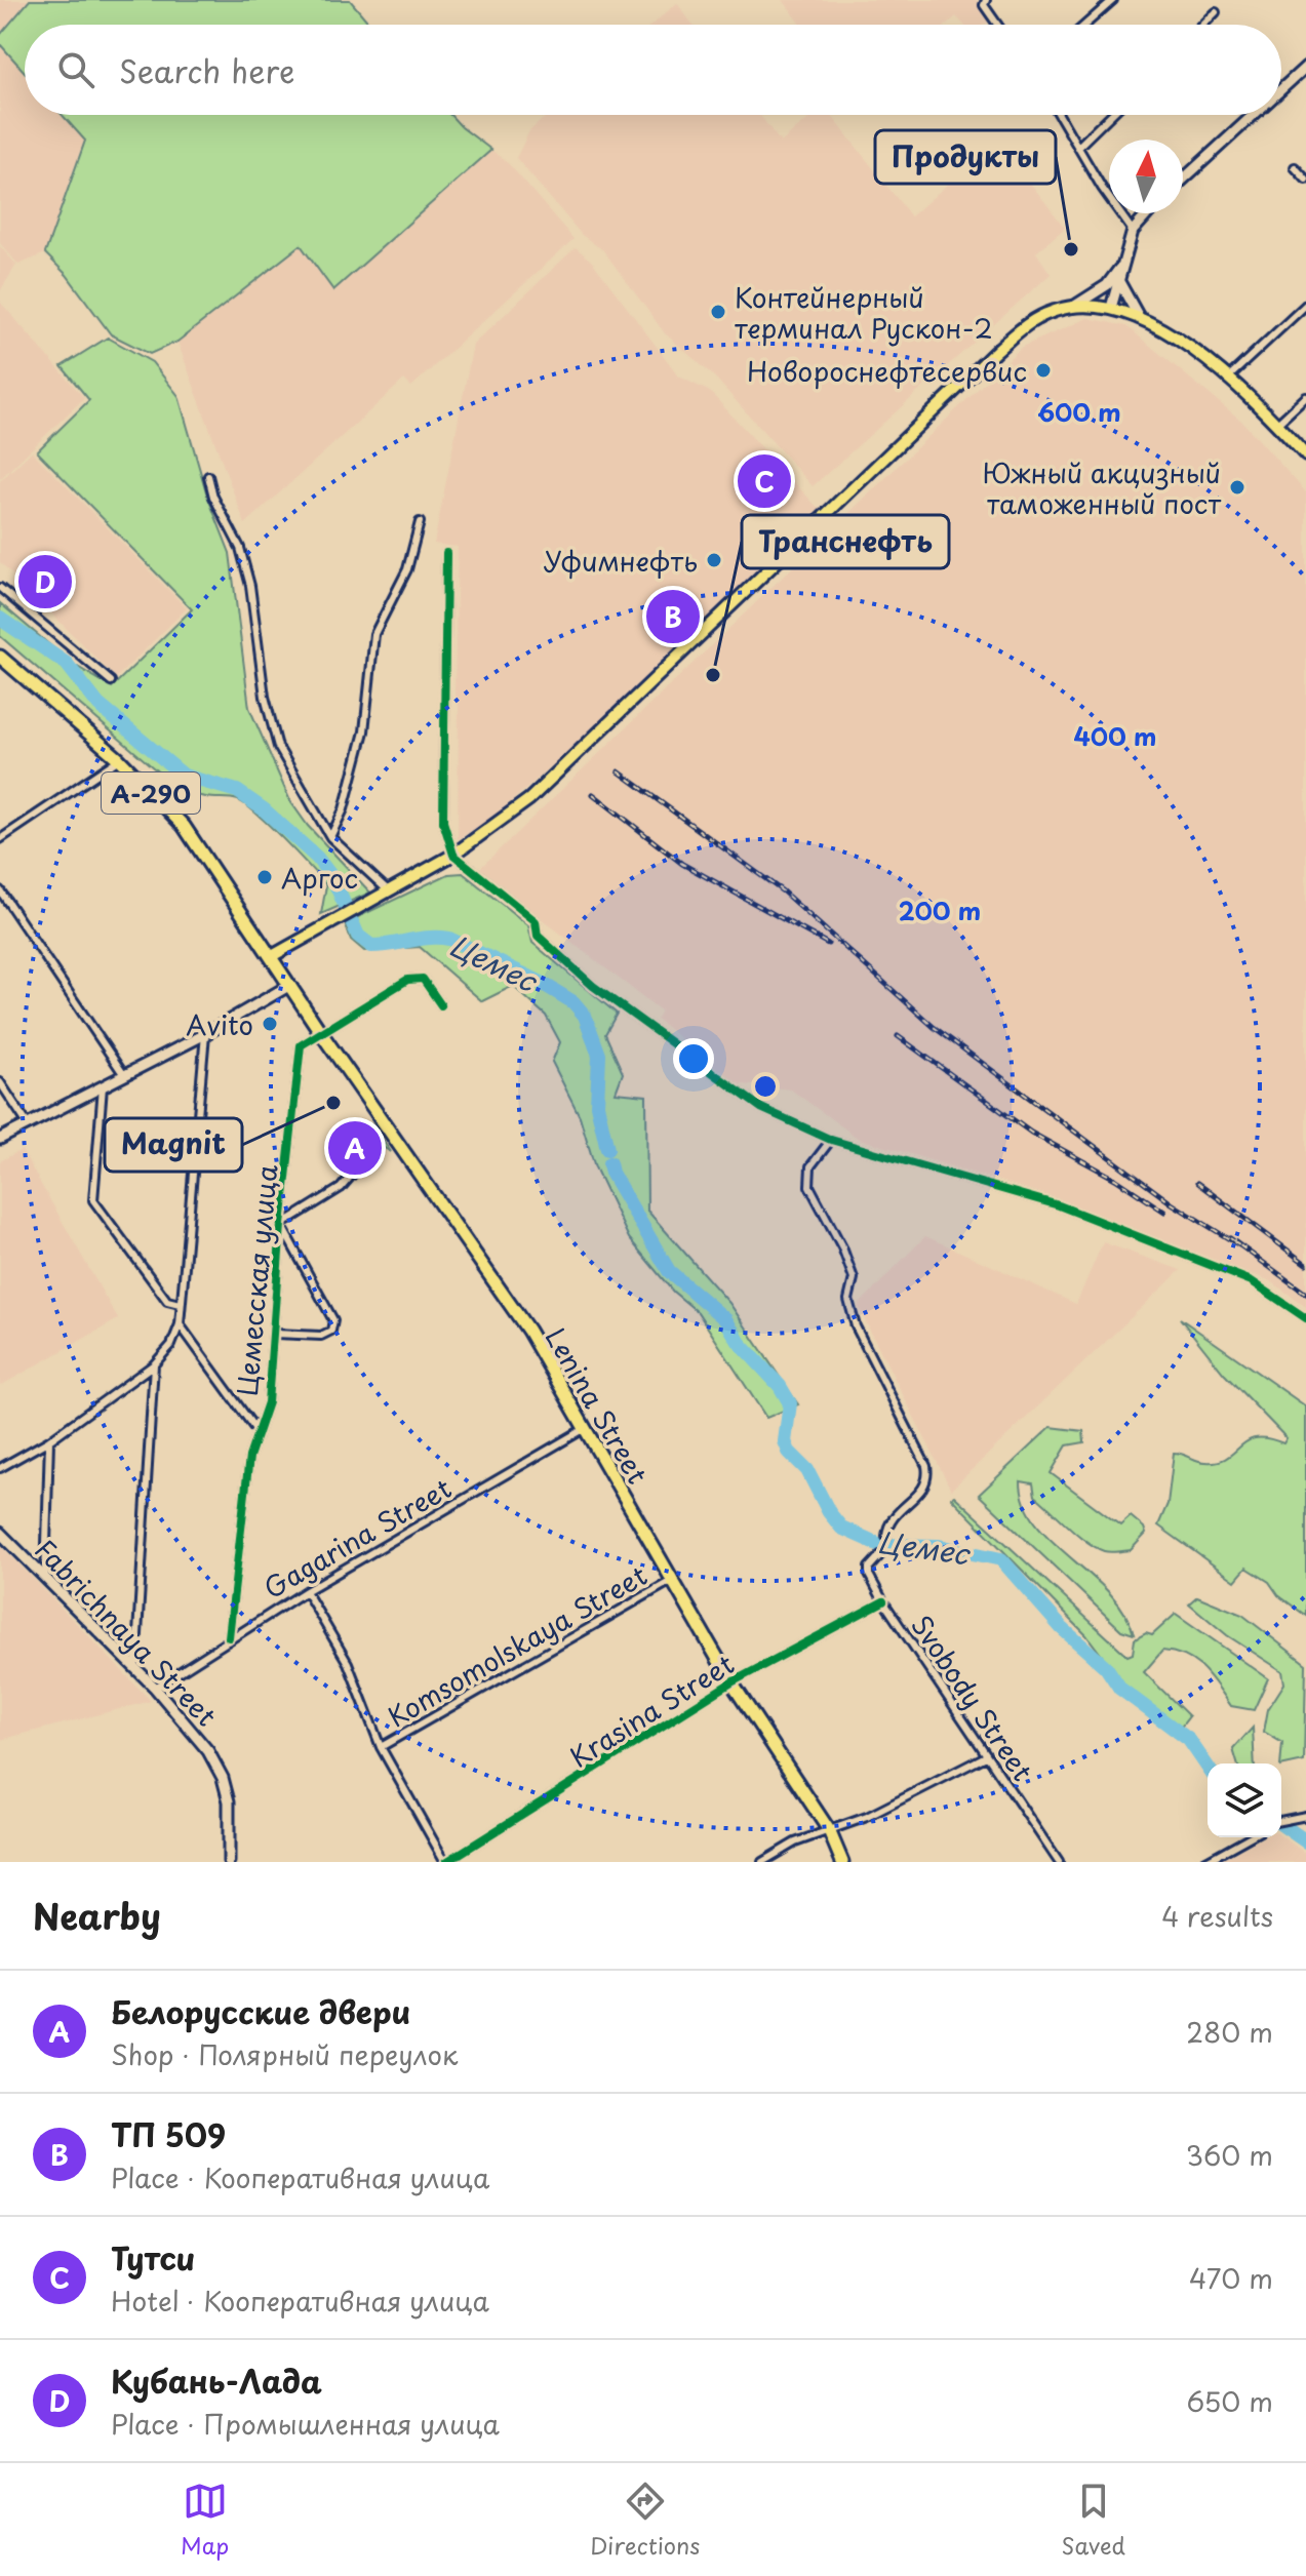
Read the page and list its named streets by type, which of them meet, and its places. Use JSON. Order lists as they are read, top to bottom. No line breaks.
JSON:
{"streets":{"highway":["А-290","Lenina Street"],"street":["Цемесская улица","Gagarina Street","Fabrichnaya Street","Komsomolskaya Street","Svobody Street","Krasina Street"]},"crossings":[["А-290","Lenina Street"],["Цемесская улица","Lenina Street"],["Цемесская улица","Gagarina Street"],["Lenina Street","Gagarina Street"],["Lenina Street","Komsomolskaya Street"],["Lenina Street","Krasina Street"],["Gagarina Street","Fabrichnaya Street"],["Svobody Street","Krasina Street"]],"water":["Цемес"],"places":["Продукты","Контейнерный терминал Рускон-2","Новороснефтесервис","Южный акцизный таможенный пост","Уфимнефть","Транснефть","Аргос","Avito","Magnit"],"north":"top","page":{"search":"Search here","pins":["C","D","B","A"],"heading":["Nearby","4 results"],"list":[{"mark":"A","name":"Белорусские двери","note":"Shop · Полярный переулок","value":"280 m"},{"mark":"B","name":"ТП 509","note":"Place · Кооперативная улица","value":"360 m"},{"mark":"C","name":"Тутси","note":"Hotel · Кооперативная улица","value":"470 m"},{"mark":"D","name":"Кубань-Лада","note":"Place · Промышленная улица","value":"650 m"}],"nav":["Map","Directions","Saved"]},"rings":["600 m","400 m","200 m"]}
